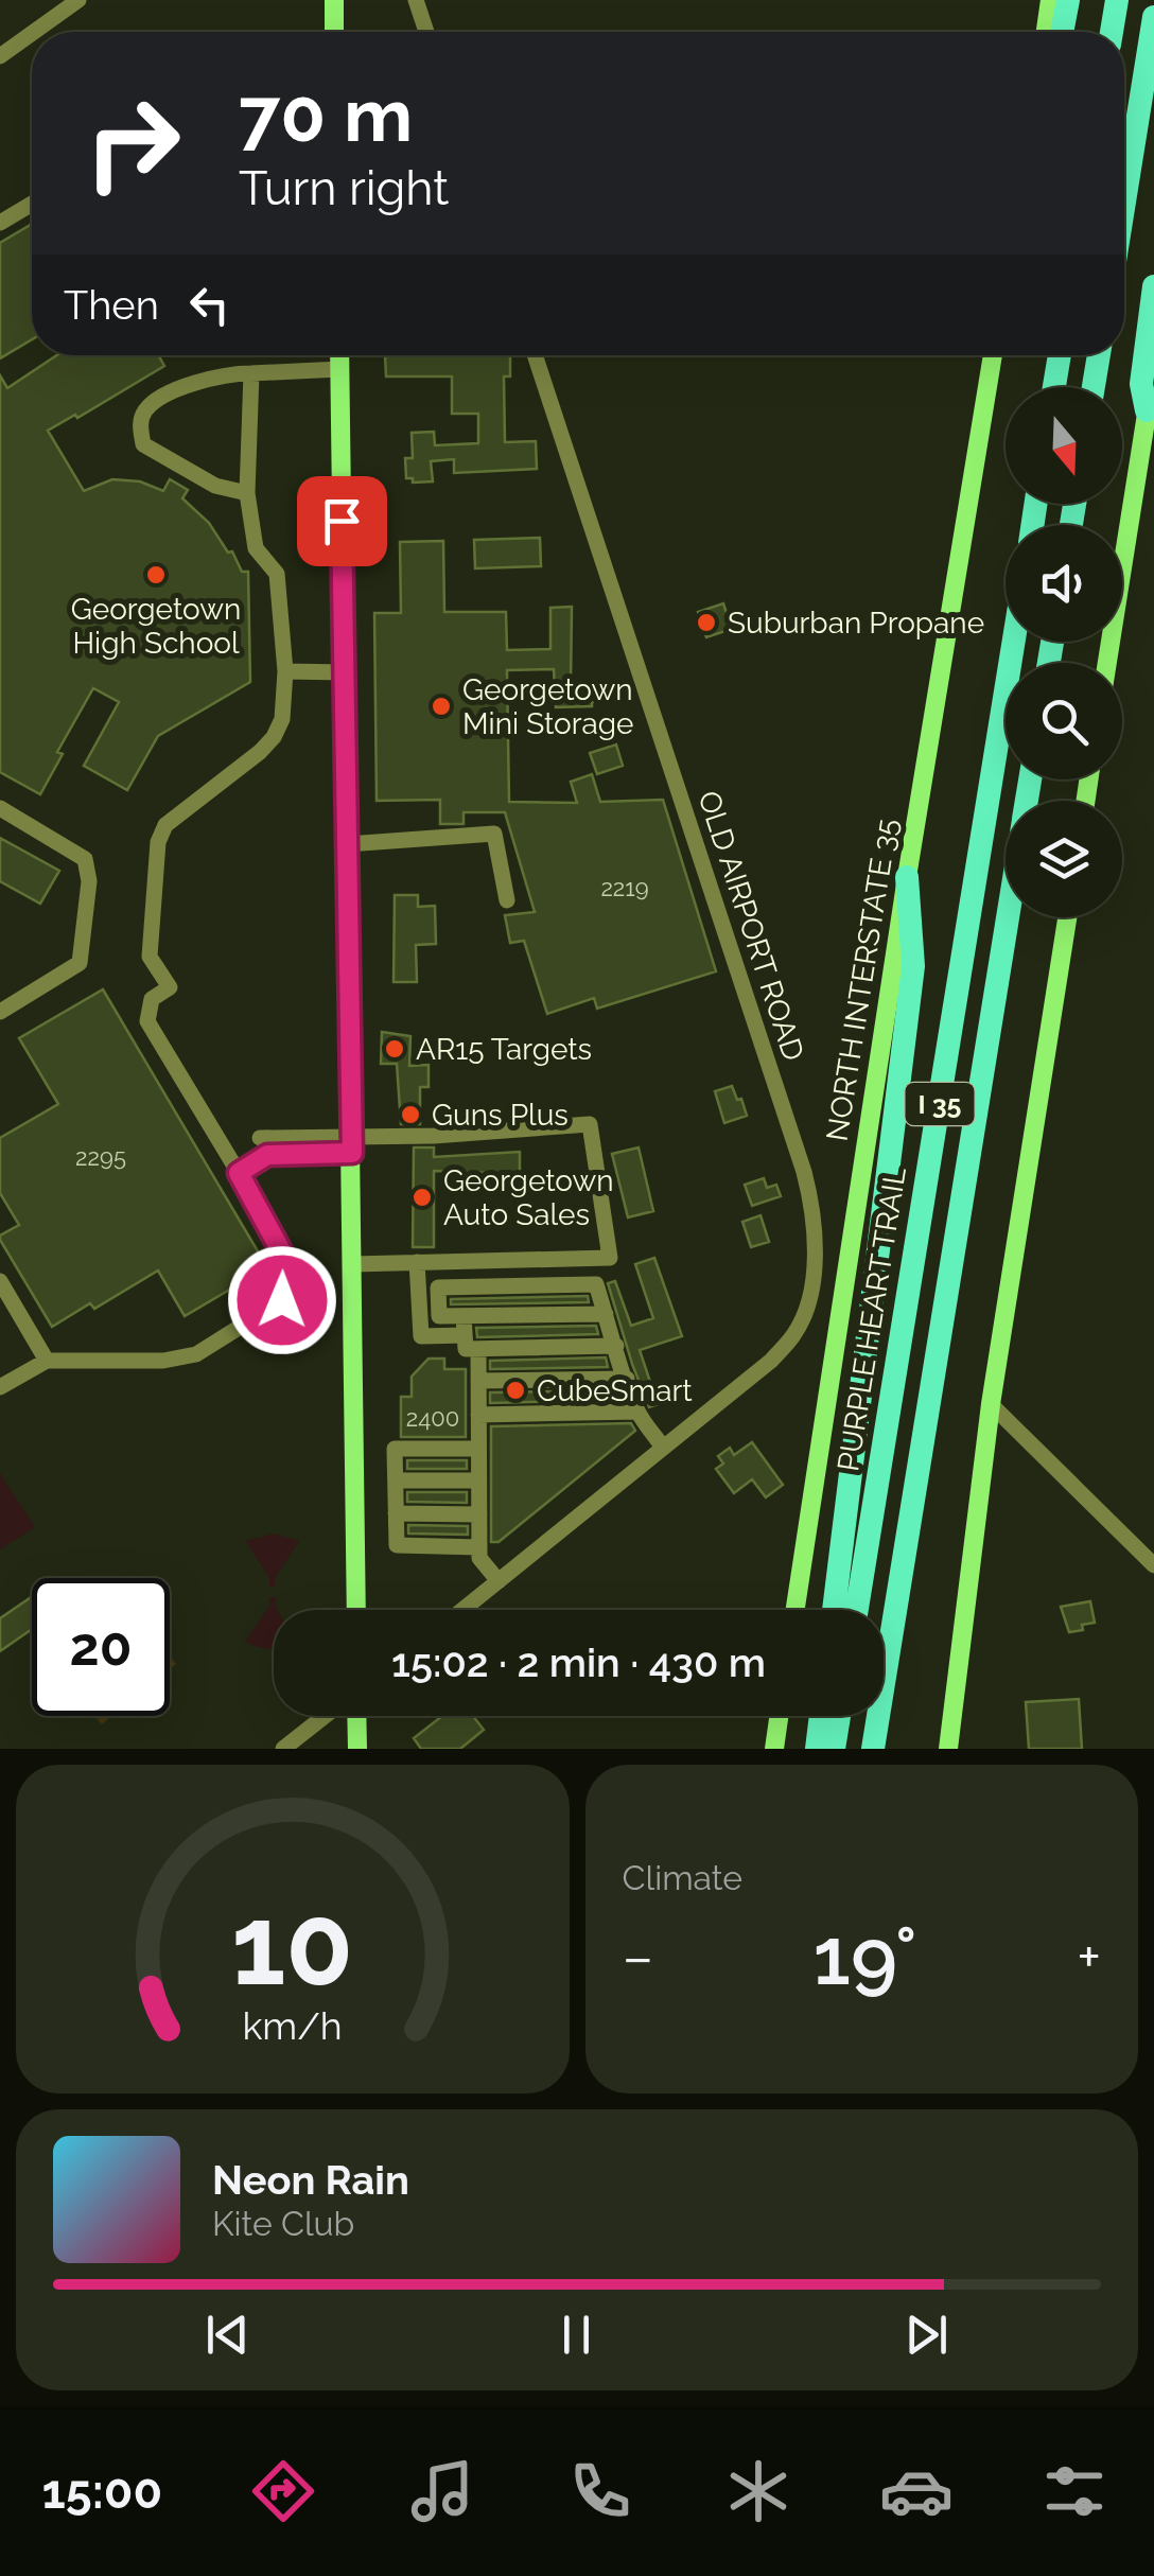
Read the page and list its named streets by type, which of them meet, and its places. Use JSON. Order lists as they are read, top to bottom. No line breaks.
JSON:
{"streets":{"highway":["I 35","PURPLE HEART TRAIL"],"main road":["NORTH INTERSTATE 35"],"street":["OLD AIRPORT ROAD"]},"places":["Georgetown High School","Suburban Propane","Georgetown Mini Storage","AR15 Targets","Guns Plus","Georgetown Auto Sales","CubeSmart"],"house_numbers":["2219","2295","2400"],"north":"bottom","page":{"turn":["70 m","Turn right"],"then":"Then","limit":"20","trip":"15:02 · 2 min · 430 m","tile":"Climate","heat":["−","19°","+"],"song":["Neon Rain","Kite Club"],"tabs":"15:00","gauge":["10","km/h"]}}
